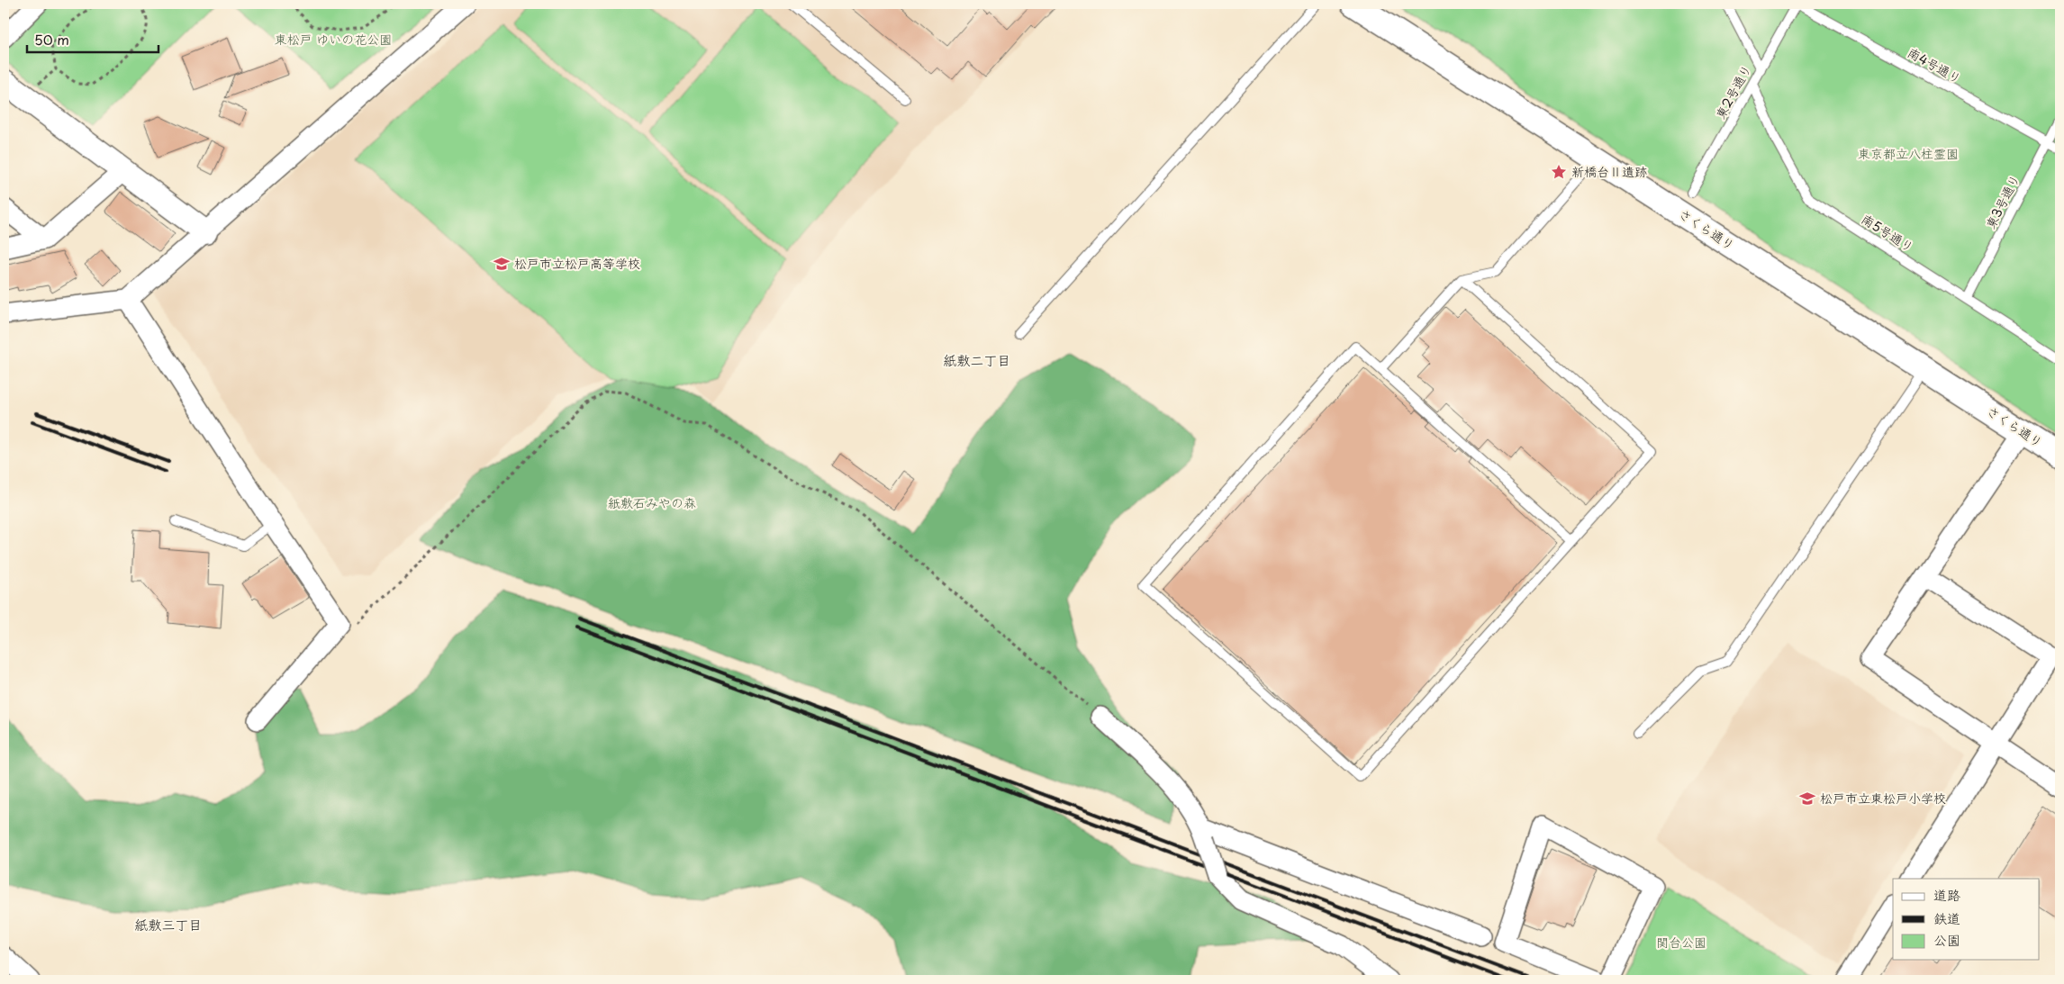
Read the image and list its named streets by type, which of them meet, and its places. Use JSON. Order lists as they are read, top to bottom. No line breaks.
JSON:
{"streets":{"street":["さくら通り"],"lane":["南4号通り","東2号通り","東3号通り","南5号通り"]},"crossings":[["南4号通り","東2号通り"],["南4号通り","東3号通り"],["東2号通り","南5号通り"],["東3号通り","南5号通り"]],"districts":["紙敷二丁目","紙敷三丁目"],"parks":["東松戸 ゆいの花公園","東京都立八柱霊園","紙敷石みやの森","関台公園"],"places":{"place":["新橋台Ⅱ遺跡"],"school or university":["松戸市立松戸高等学校","松戸市立東松戸小学校"]},"legend":["道路","鉄道","公園"],"scale_bar":"50 m"}
